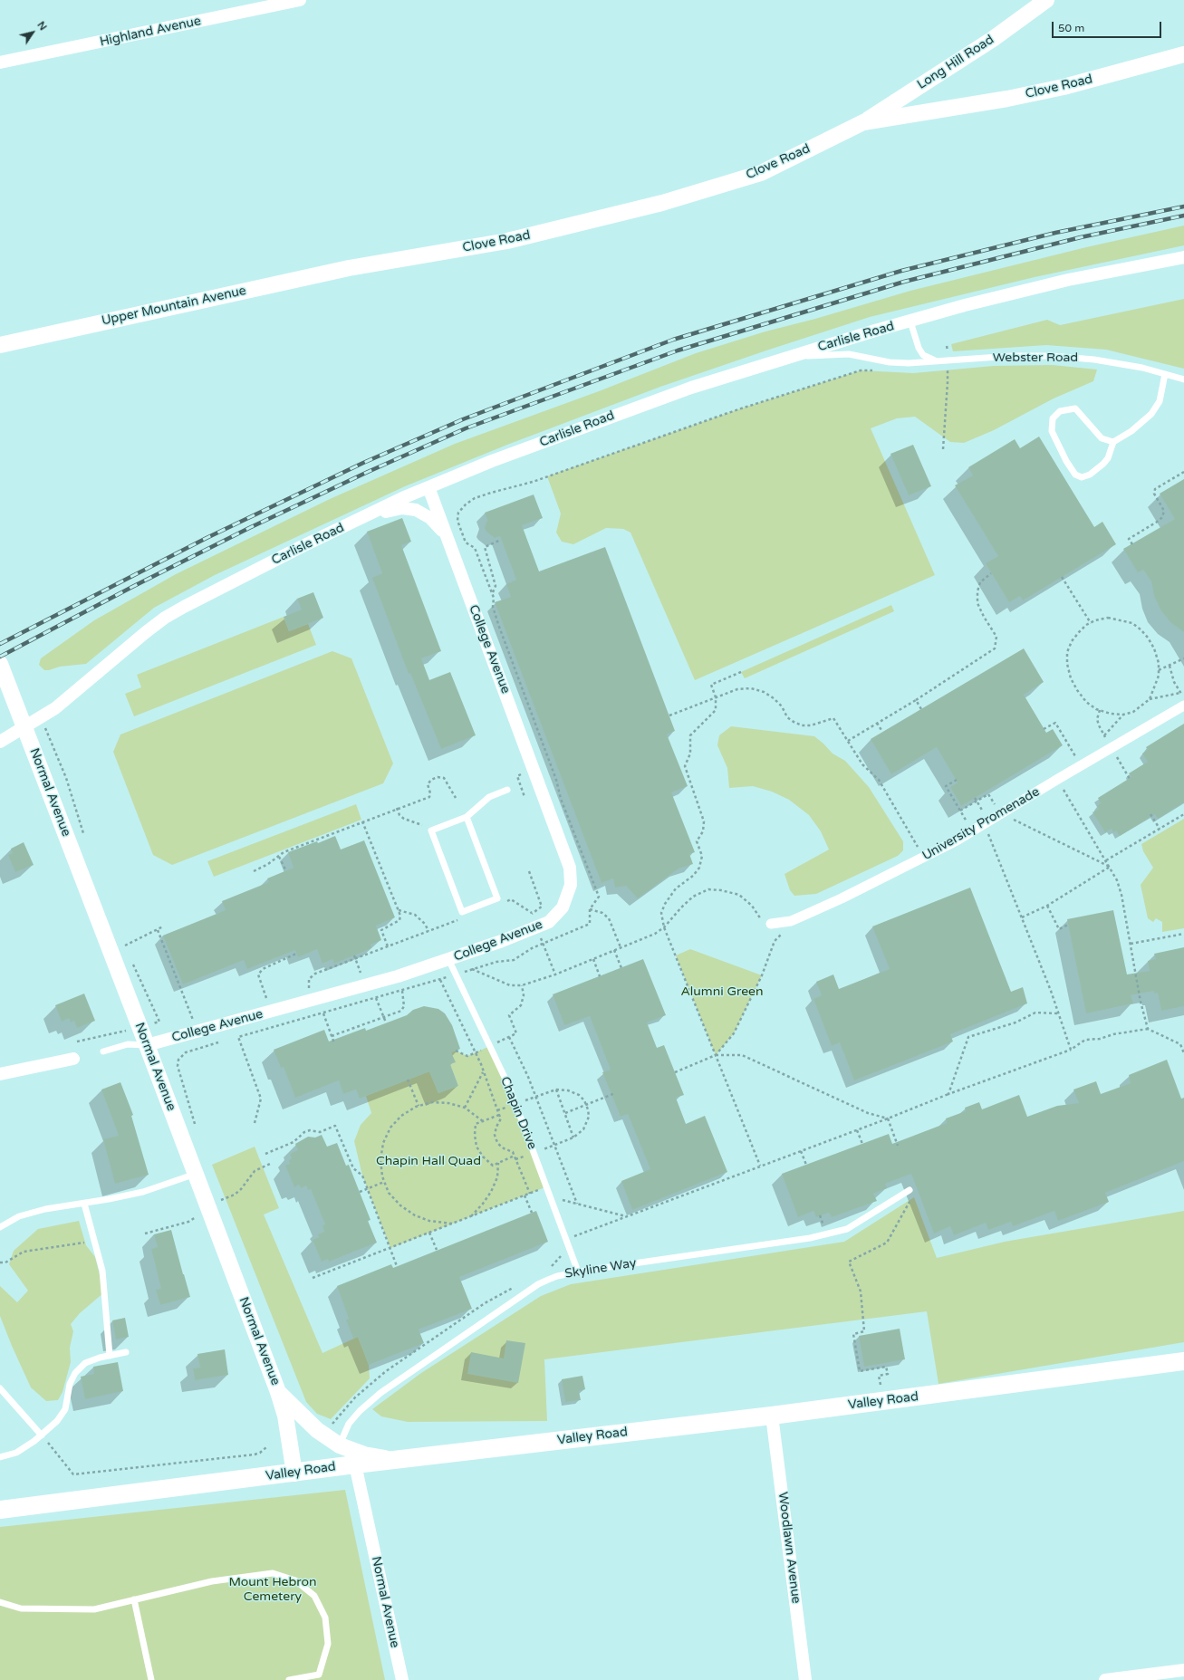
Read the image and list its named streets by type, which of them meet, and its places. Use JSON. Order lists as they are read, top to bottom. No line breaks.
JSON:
{"streets":{"main road":["Valley Road"],"street":["Highland Avenue","Long Hill Road","Clove Road","Upper Mountain Avenue","Carlisle Road","College Avenue","Normal Avenue","University Promenade","Woodlawn Avenue"],"lane":["Webster Road","Chapin Drive","Skyline Way"]},"crossings":[["Long Hill Road","Clove Road"],["Clove Road","Upper Mountain Avenue"],["Carlisle Road","Webster Road"],["Carlisle Road","College Avenue"],["Carlisle Road","Normal Avenue"],["College Avenue","Normal Avenue"],["College Avenue","Chapin Drive"],["Normal Avenue","Skyline Way"],["Normal Avenue","Valley Road"],["Chapin Drive","Skyline Way"],["Valley Road","Woodlawn Avenue"]],"parks":["Alumni Green","Chapin Hall Quad","Mount Hebron Cemetery"],"scale_bar":"50 m","north":"top right"}
